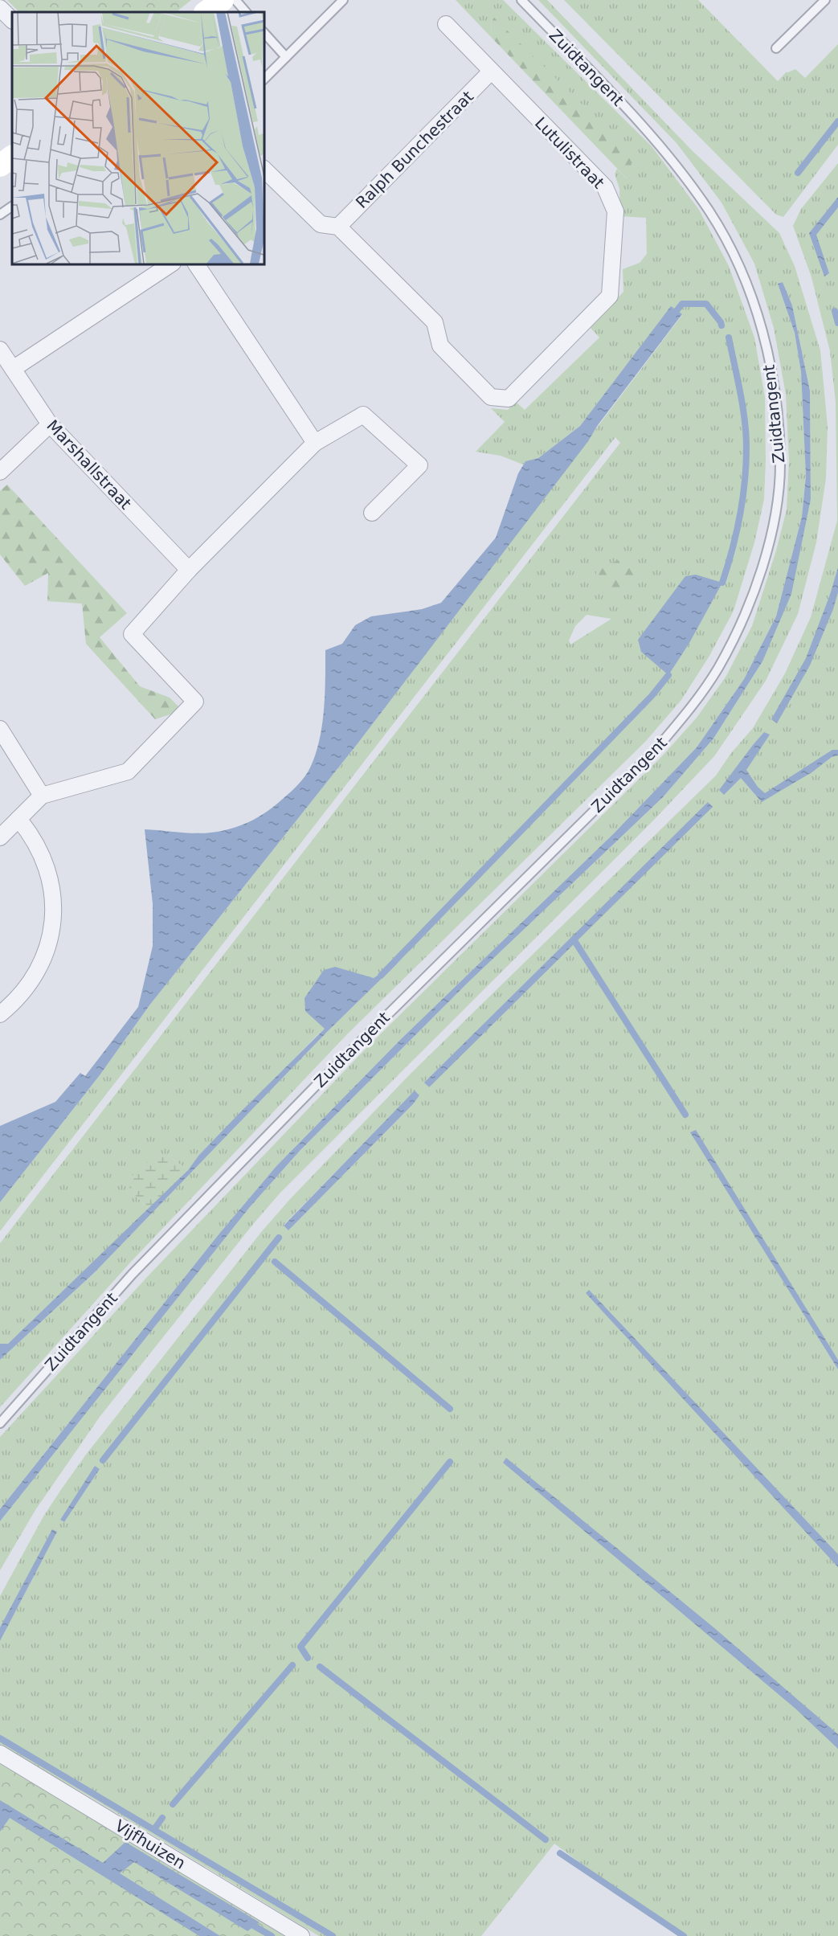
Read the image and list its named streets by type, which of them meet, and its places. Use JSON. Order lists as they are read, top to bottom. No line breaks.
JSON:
{"streets":{"street":["Ralph Bunchestraat","Lutulistraat","Marshallstraat","Vijfhuizen"],"lane":["Zuidtangent"]},"crossings":[["Ralph Bunchestraat","Lutulistraat"]]}
